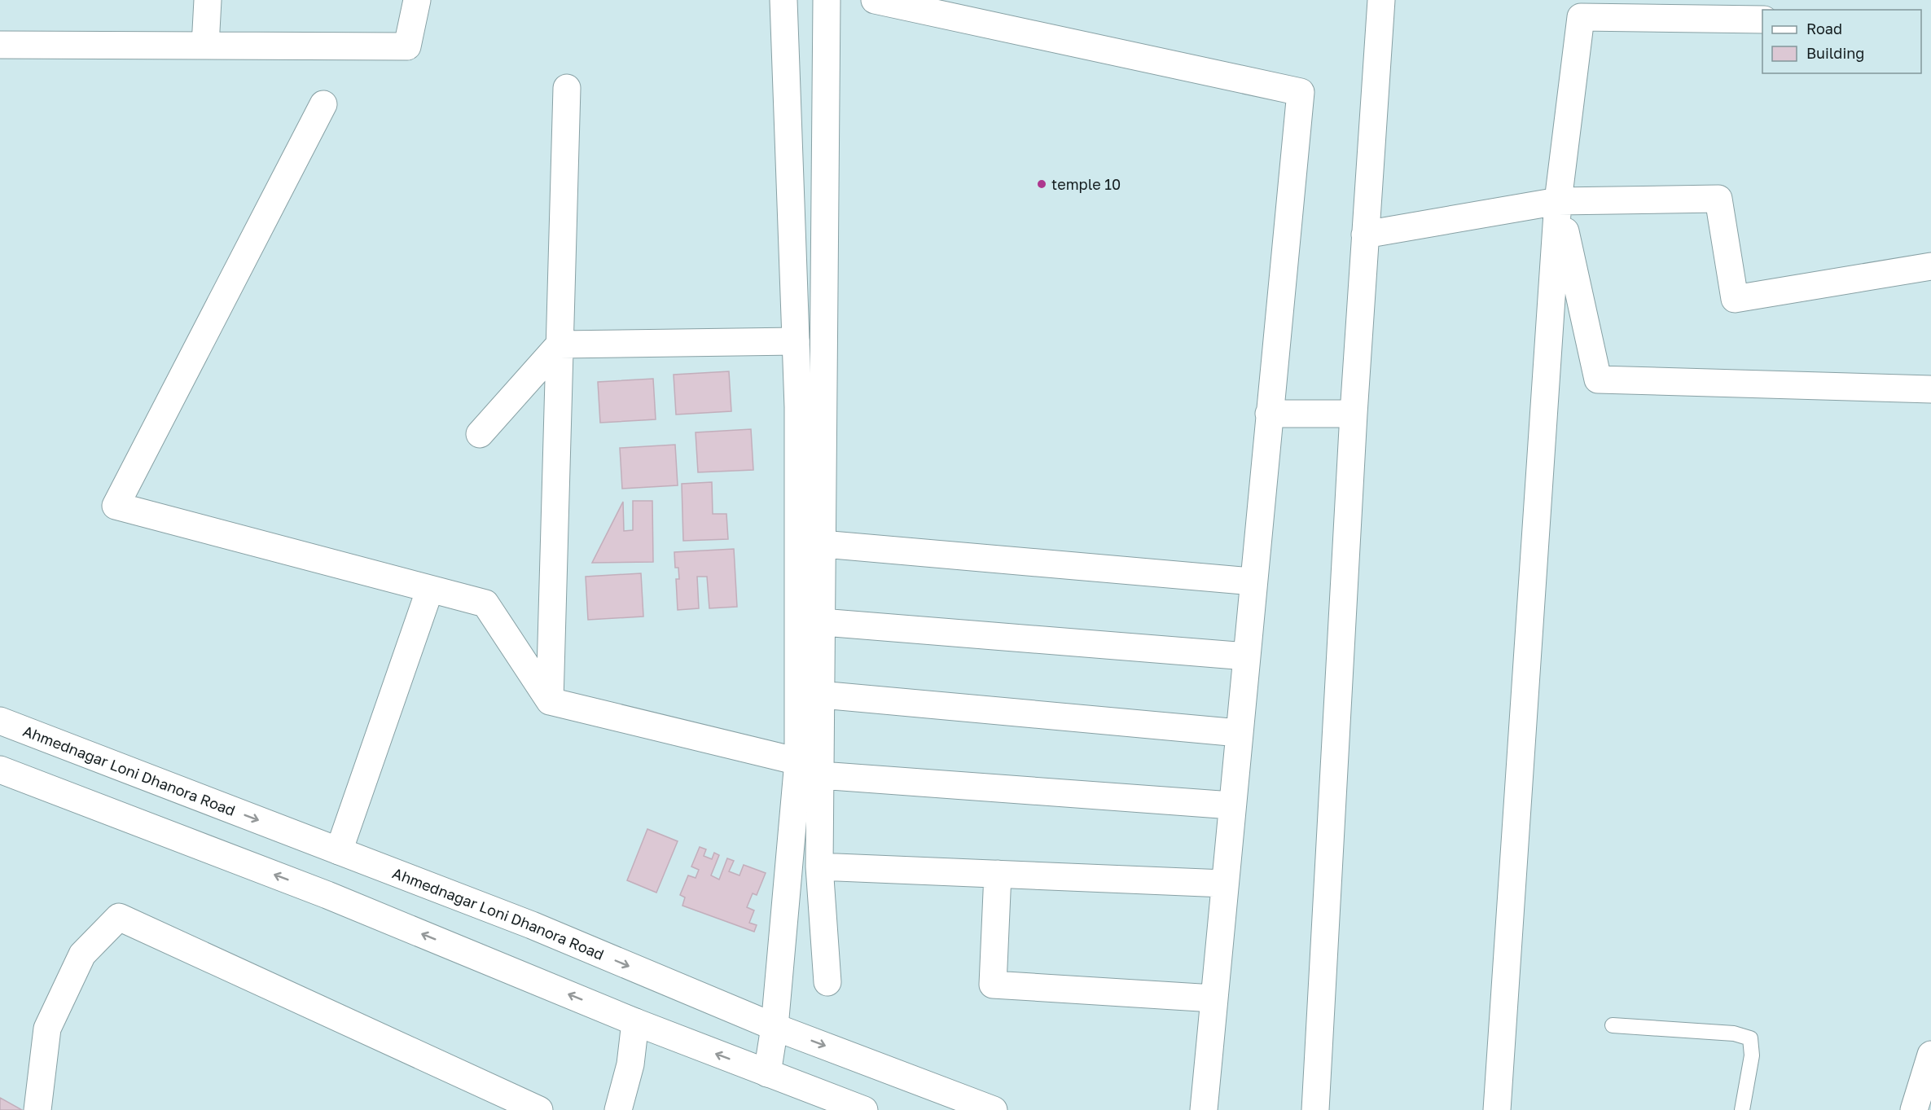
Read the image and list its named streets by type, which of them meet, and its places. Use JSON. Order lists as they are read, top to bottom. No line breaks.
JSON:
{"streets":{"street":["Ahmednagar Loni Dhanora Road"]},"places":["temple 10"],"legend":["Road","Building"]}
